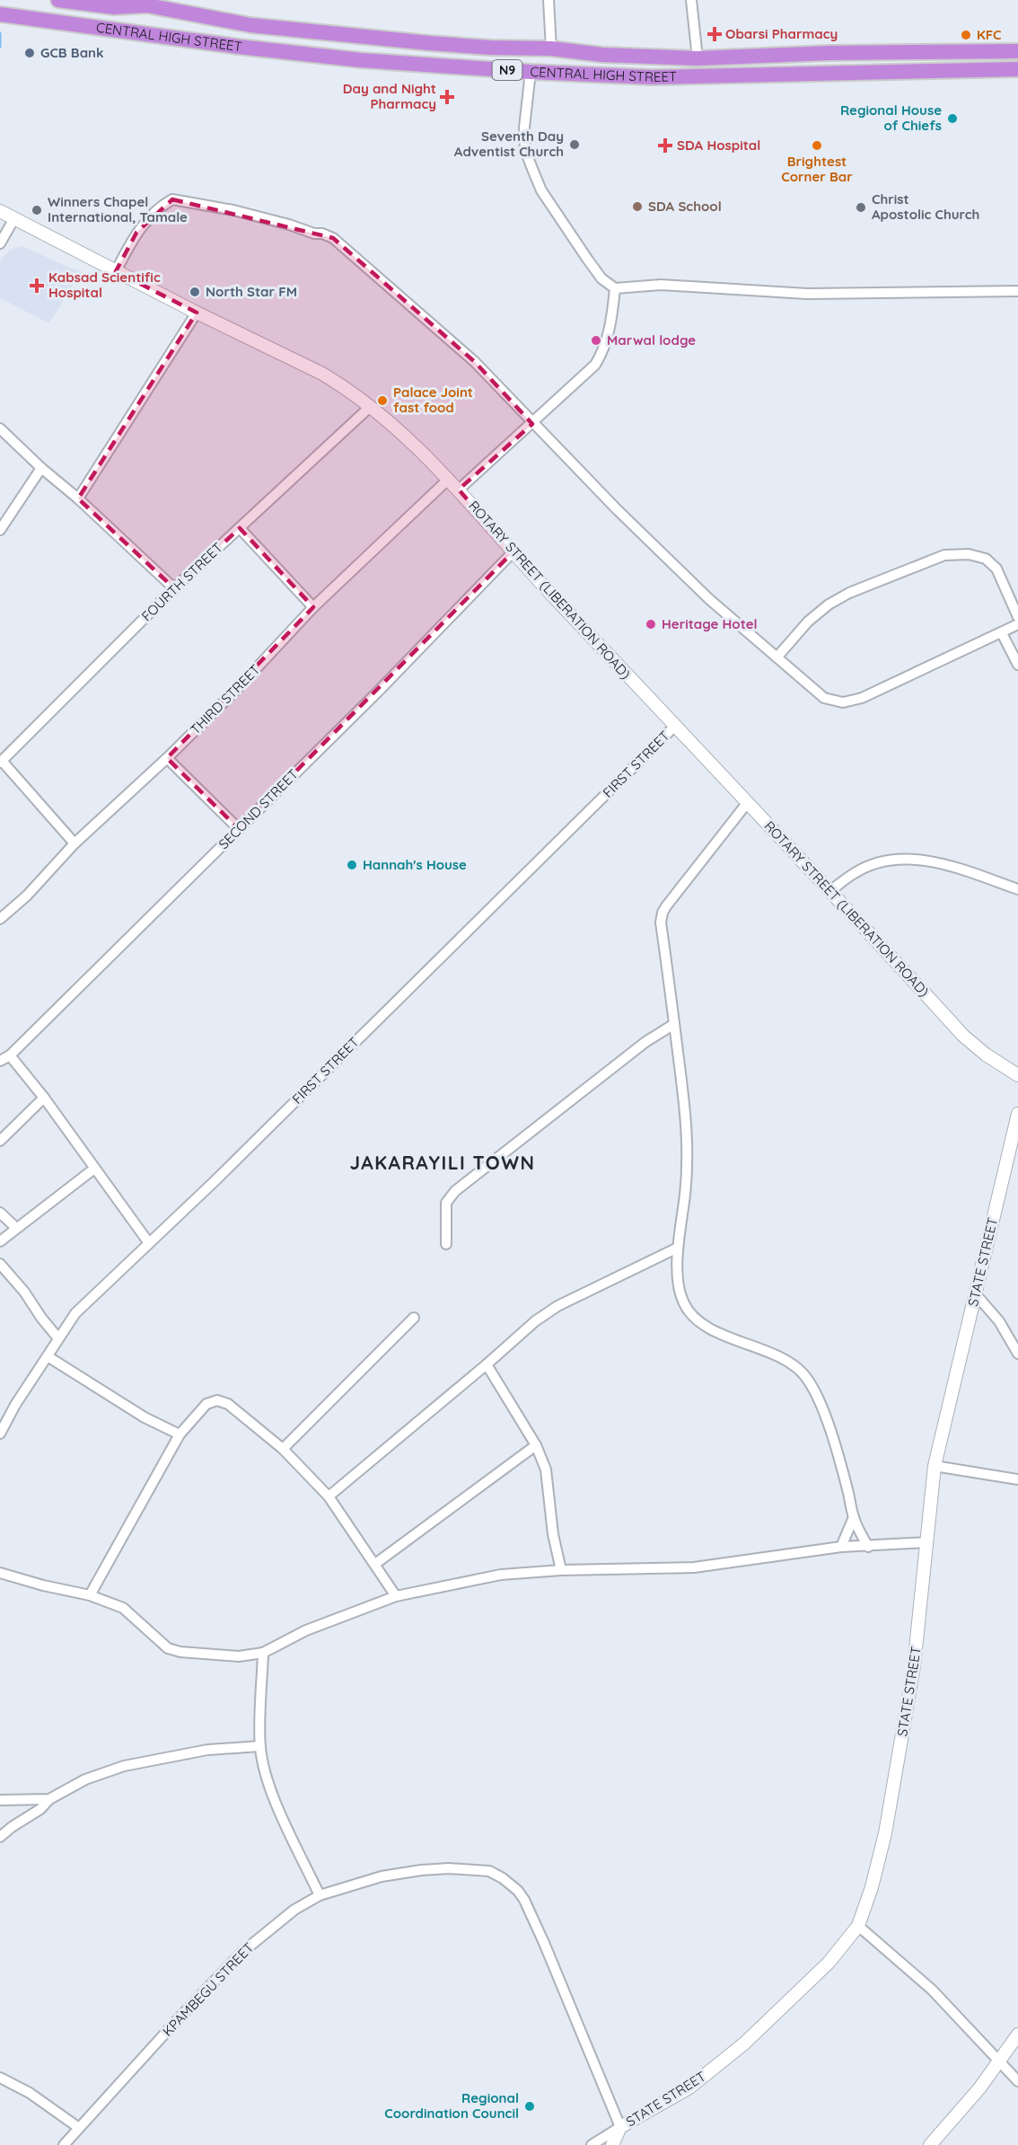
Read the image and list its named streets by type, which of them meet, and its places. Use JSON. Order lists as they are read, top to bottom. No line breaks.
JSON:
{"streets":{"highway":["CENTRAL HIGH STREET","N9"],"street":["FOURTH STREET","ROTARY STREET (LIBERATION ROAD)","THIRD STREET","FIRST STREET","SECOND STREET","STATE STREET","KPAMBEGU STREET"]},"crossings":[["FOURTH STREET","ROTARY STREET (LIBERATION ROAD)"],["ROTARY STREET (LIBERATION ROAD)","THIRD STREET"],["ROTARY STREET (LIBERATION ROAD)","FIRST STREET"],["ROTARY STREET (LIBERATION ROAD)","SECOND STREET"],["STATE STREET","KPAMBEGU STREET"]],"districts":["JAKARAYILI TOWN"],"places":{"health":["Obarsi Pharmacy","Day and Night Pharmacy","SDA Hospital","Kabsad Scientific Hospital"],"other":["KFC","GCB Bank","Regional House of Chiefs","Seventh Day Adventist Church","Brightest Corner Bar","SDA School","Christ Apostolic Church","Winners Chapel International, Tamale","North Star FM","Marwal lodge","Palace Joint fast food","Heritage Hotel","Hannah's House","Regional Coordination Council"]}}
